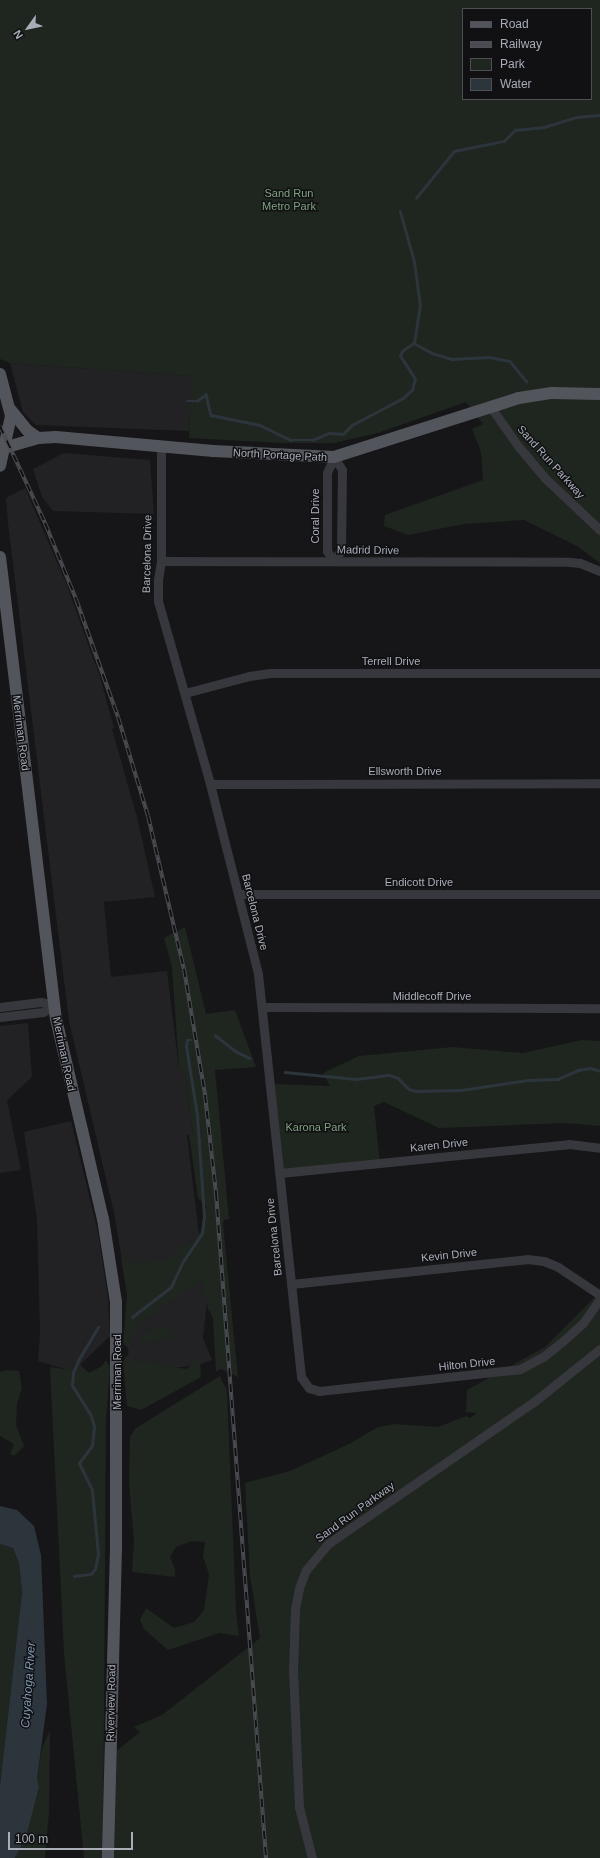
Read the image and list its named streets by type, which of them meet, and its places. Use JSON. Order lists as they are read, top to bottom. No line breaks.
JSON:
{"streets":{"main road":["North Portage Path","Merriman Road","Riverview Road"],"street":["Sand Run Parkway","Coral Drive","Madrid Drive","Barcelona Drive","Terrell Drive","Ellsworth Drive","Endicott Drive","Middlecoff Drive","Karen Drive","Kevin Drive","Hilton Drive"]},"crossings":[["North Portage Path","Sand Run Parkway"],["North Portage Path","Coral Drive"],["North Portage Path","Barcelona Drive"],["Coral Drive","Madrid Drive"],["Madrid Drive","Barcelona Drive"],["Barcelona Drive","Terrell Drive"],["Barcelona Drive","Ellsworth Drive"],["Barcelona Drive","Endicott Drive"],["Barcelona Drive","Middlecoff Drive"],["Barcelona Drive","Karen Drive"],["Barcelona Drive","Kevin Drive"],["Barcelona Drive","Hilton Drive"],["Merriman Road","Riverview Road"]],"water":["Cuyahoga River"],"parks":["Sand Run Metro Park","Karona Park"],"legend":["Road","Railway","Park","Water"],"scale_bar":"100 m","north":"bottom left"}
